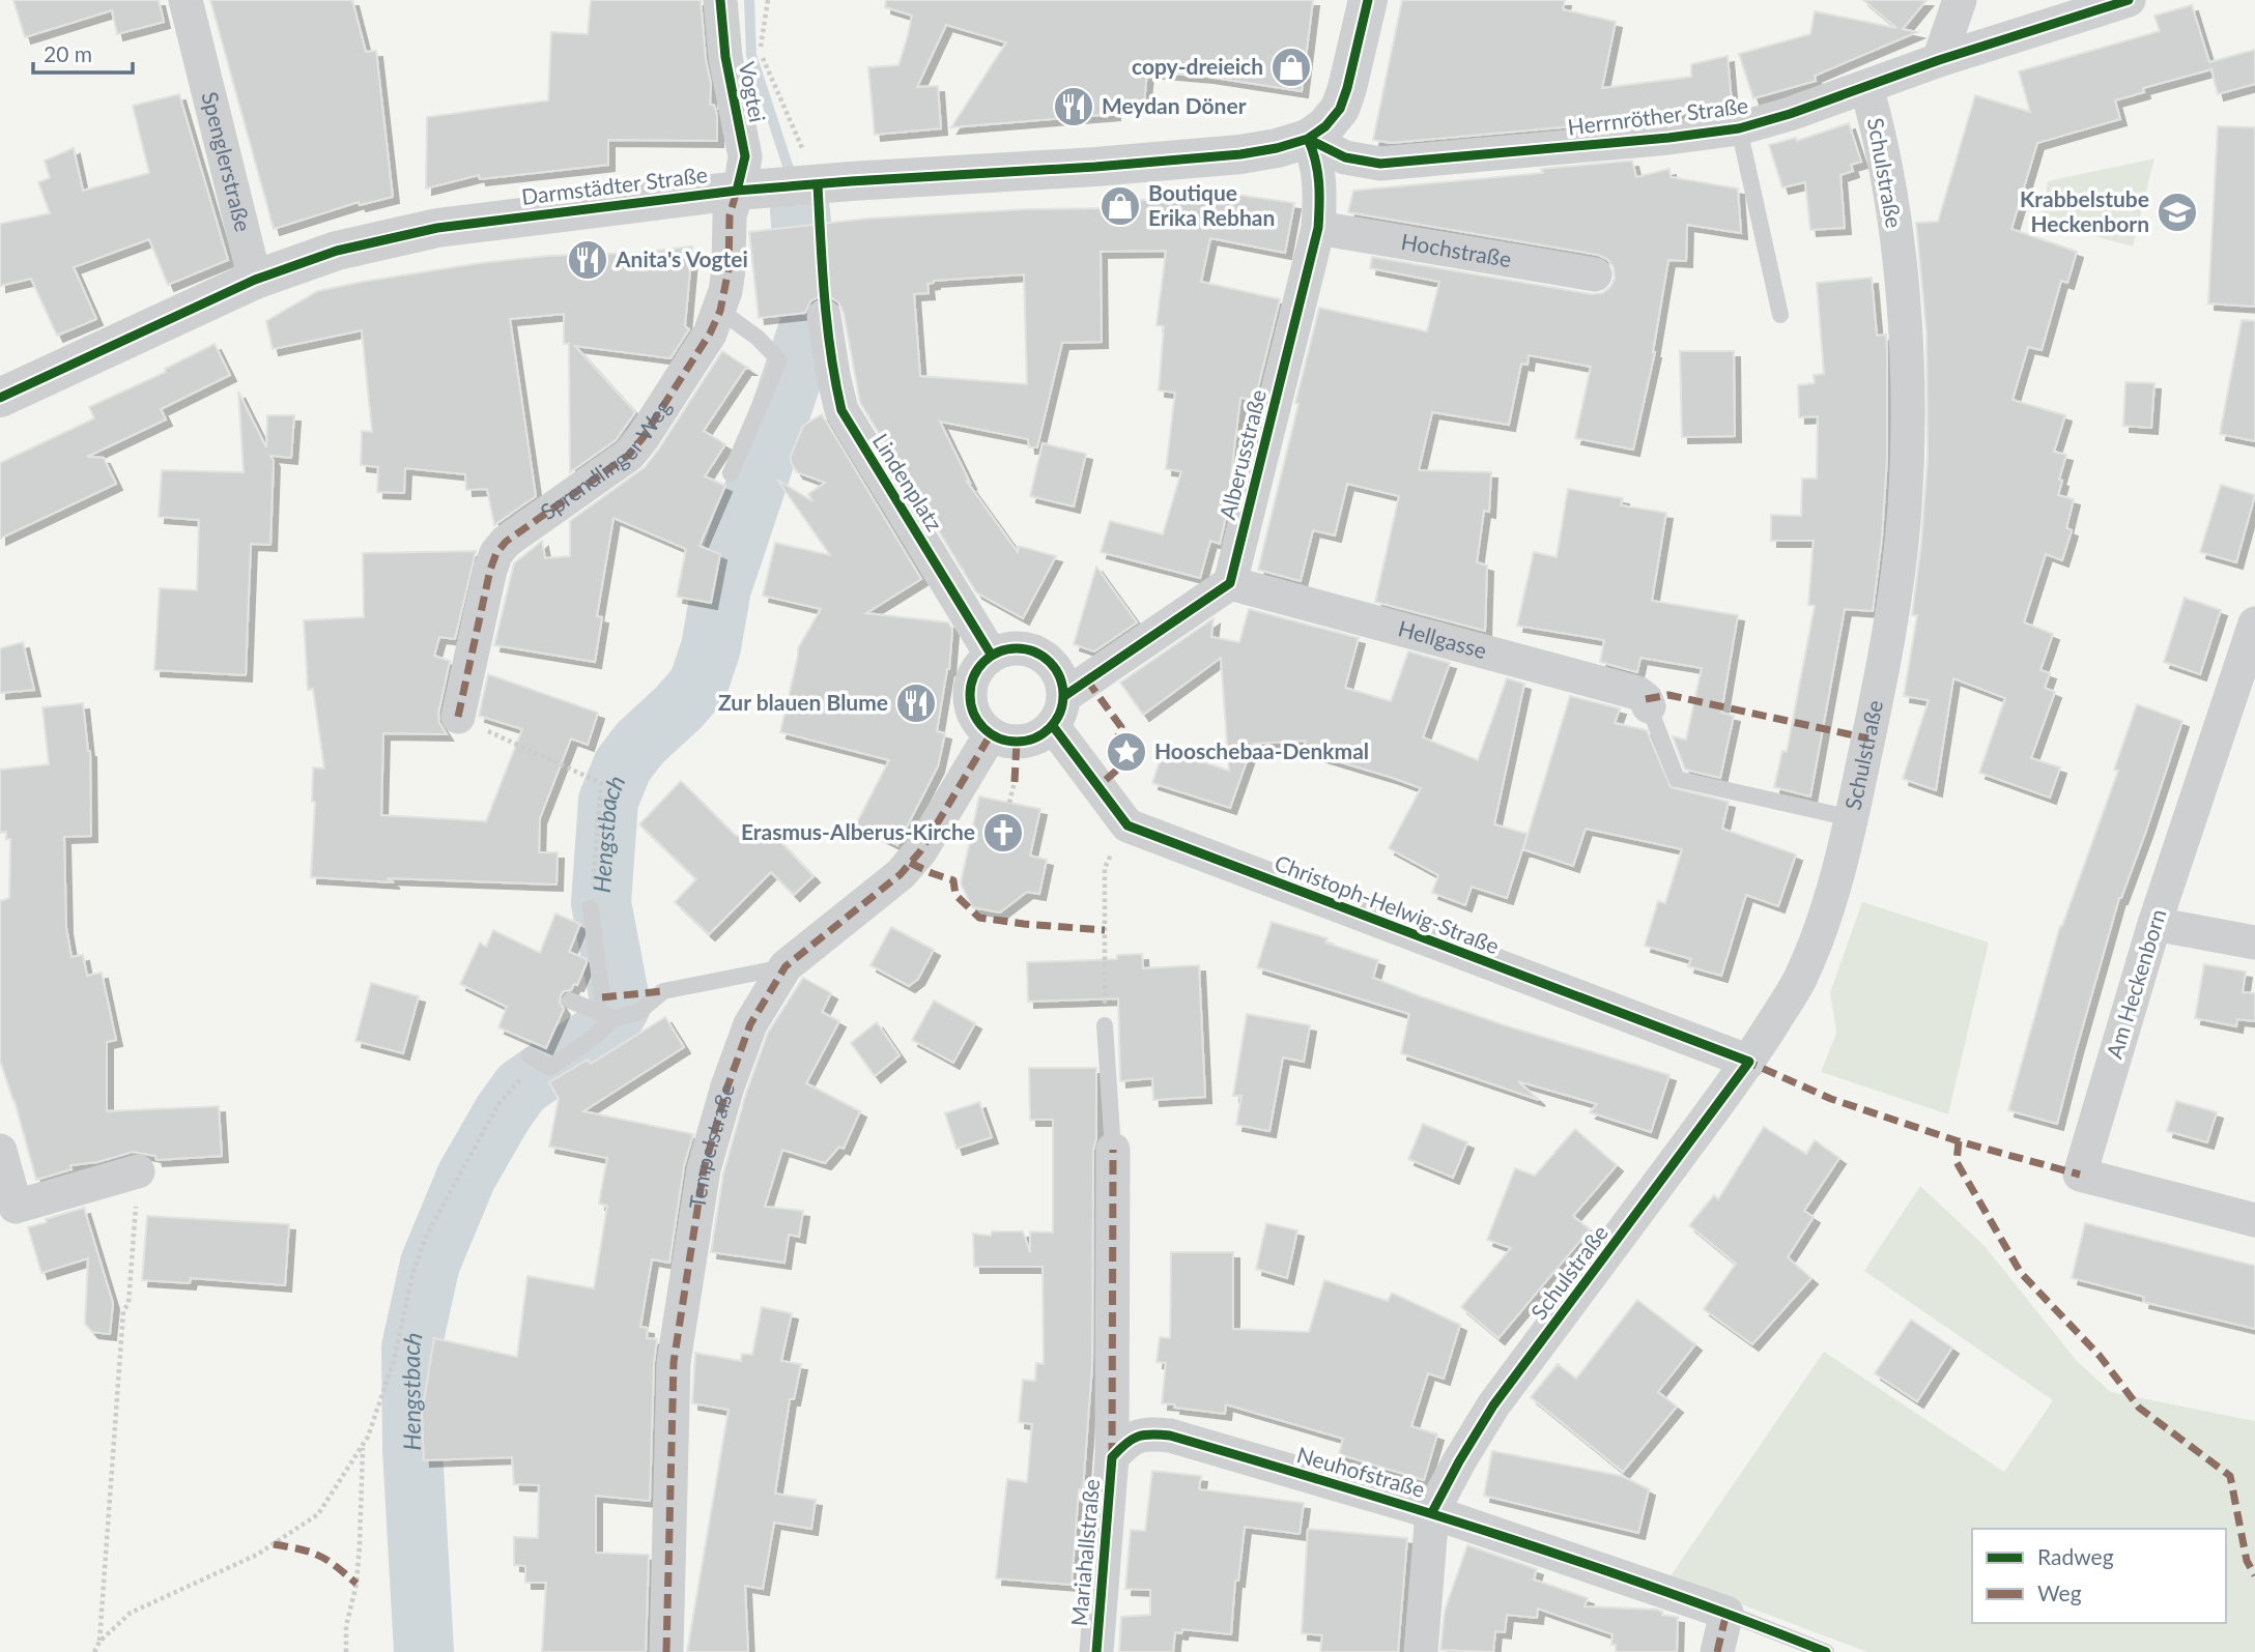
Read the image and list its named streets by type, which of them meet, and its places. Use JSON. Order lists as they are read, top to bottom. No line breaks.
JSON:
{"streets":{"street":["Vogtei","Herrnröther Straße","Spenglerstraße","Schulstraße","Darmstädter Straße","Hochstraße","Alberusstraße","Sprendlinger Weg","Lindenplatz","Hellgasse","Christoph-Helwig-Straße","Am Heckenborn","Tempelstraße","Neuhofstraße","Mariahallstraße"]},"crossings":[["Vogtei","Darmstädter Straße"],["Vogtei","Sprendlinger Weg"],["Herrnröther Straße","Schulstraße"],["Herrnröther Straße","Darmstädter Straße"],["Herrnröther Straße","Alberusstraße"],["Spenglerstraße","Darmstädter Straße"],["Schulstraße","Christoph-Helwig-Straße"],["Schulstraße","Neuhofstraße"],["Darmstädter Straße","Alberusstraße"],["Darmstädter Straße","Sprendlinger Weg"],["Hochstraße","Alberusstraße"],["Alberusstraße","Hellgasse"],["Lindenplatz","Christoph-Helwig-Straße"],["Lindenplatz","Tempelstraße"],["Christoph-Helwig-Straße","Tempelstraße"],["Neuhofstraße","Mariahallstraße"]],"water":["Hengstbach"],"places":{"shop":["copy-dreieich","Boutique Erika Rebhan"],"restaurant":["Meydan Döner","Anita's Vogtei","Zur blauen Blume"],"school or university":["Krabbelstube Heckenborn"],"place":["Hooschebaa-Denkmal"],"church":["Erasmus-Alberus-Kirche"]},"legend":["Radweg","Weg"],"scale_bar":"20 m"}
